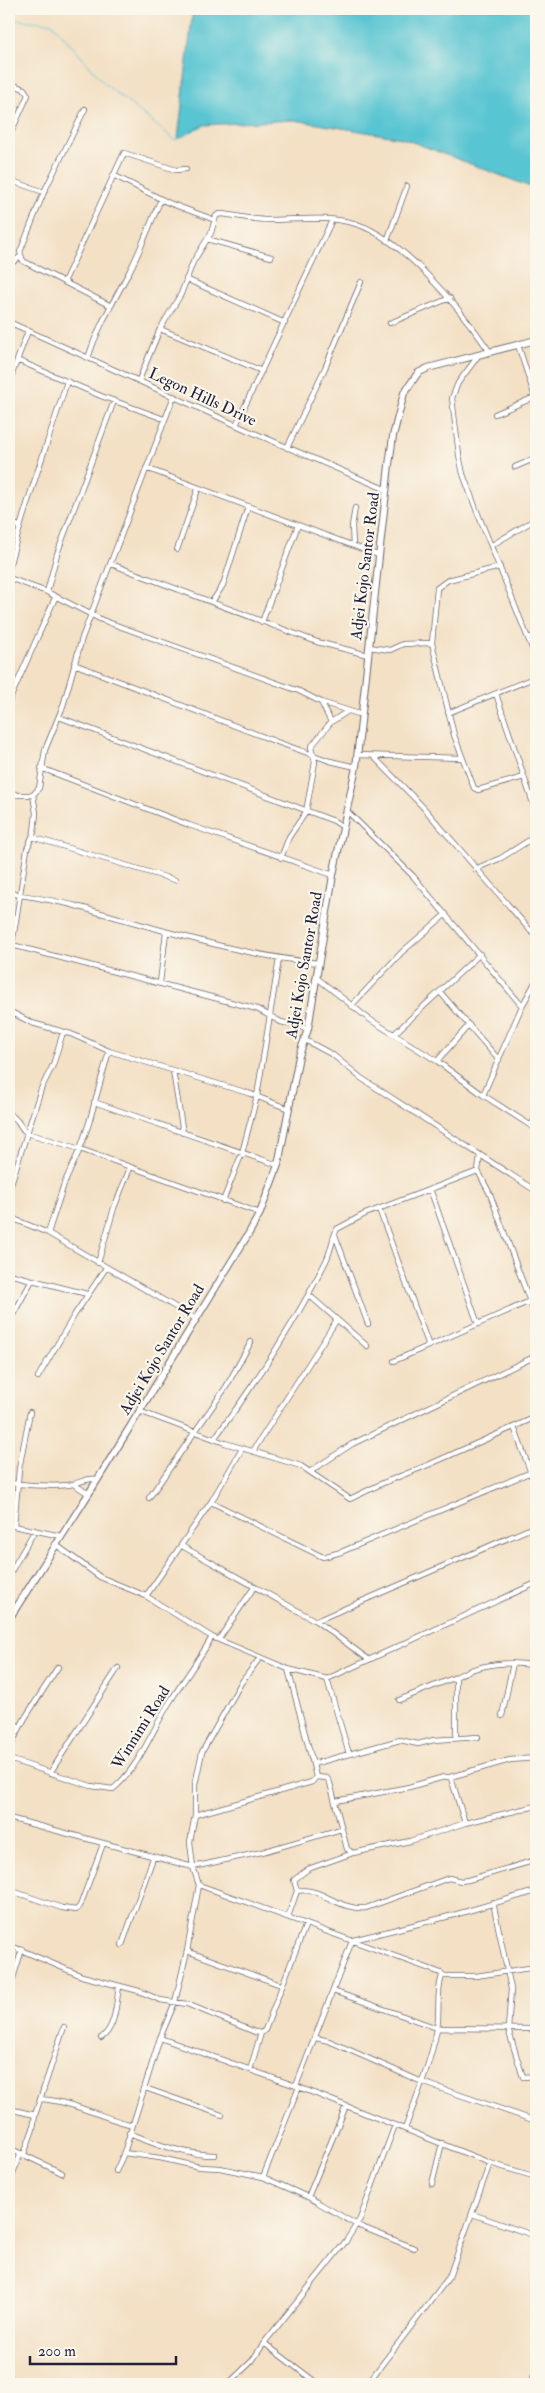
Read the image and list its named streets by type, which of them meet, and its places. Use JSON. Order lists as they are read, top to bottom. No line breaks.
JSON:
{"streets":{"street":["Legon Hills Drive","Adjei Kojo Santor Road","Winnimi Road"]},"crossings":[["Legon Hills Drive","Adjei Kojo Santor Road"]],"scale_bar":"200 m"}
